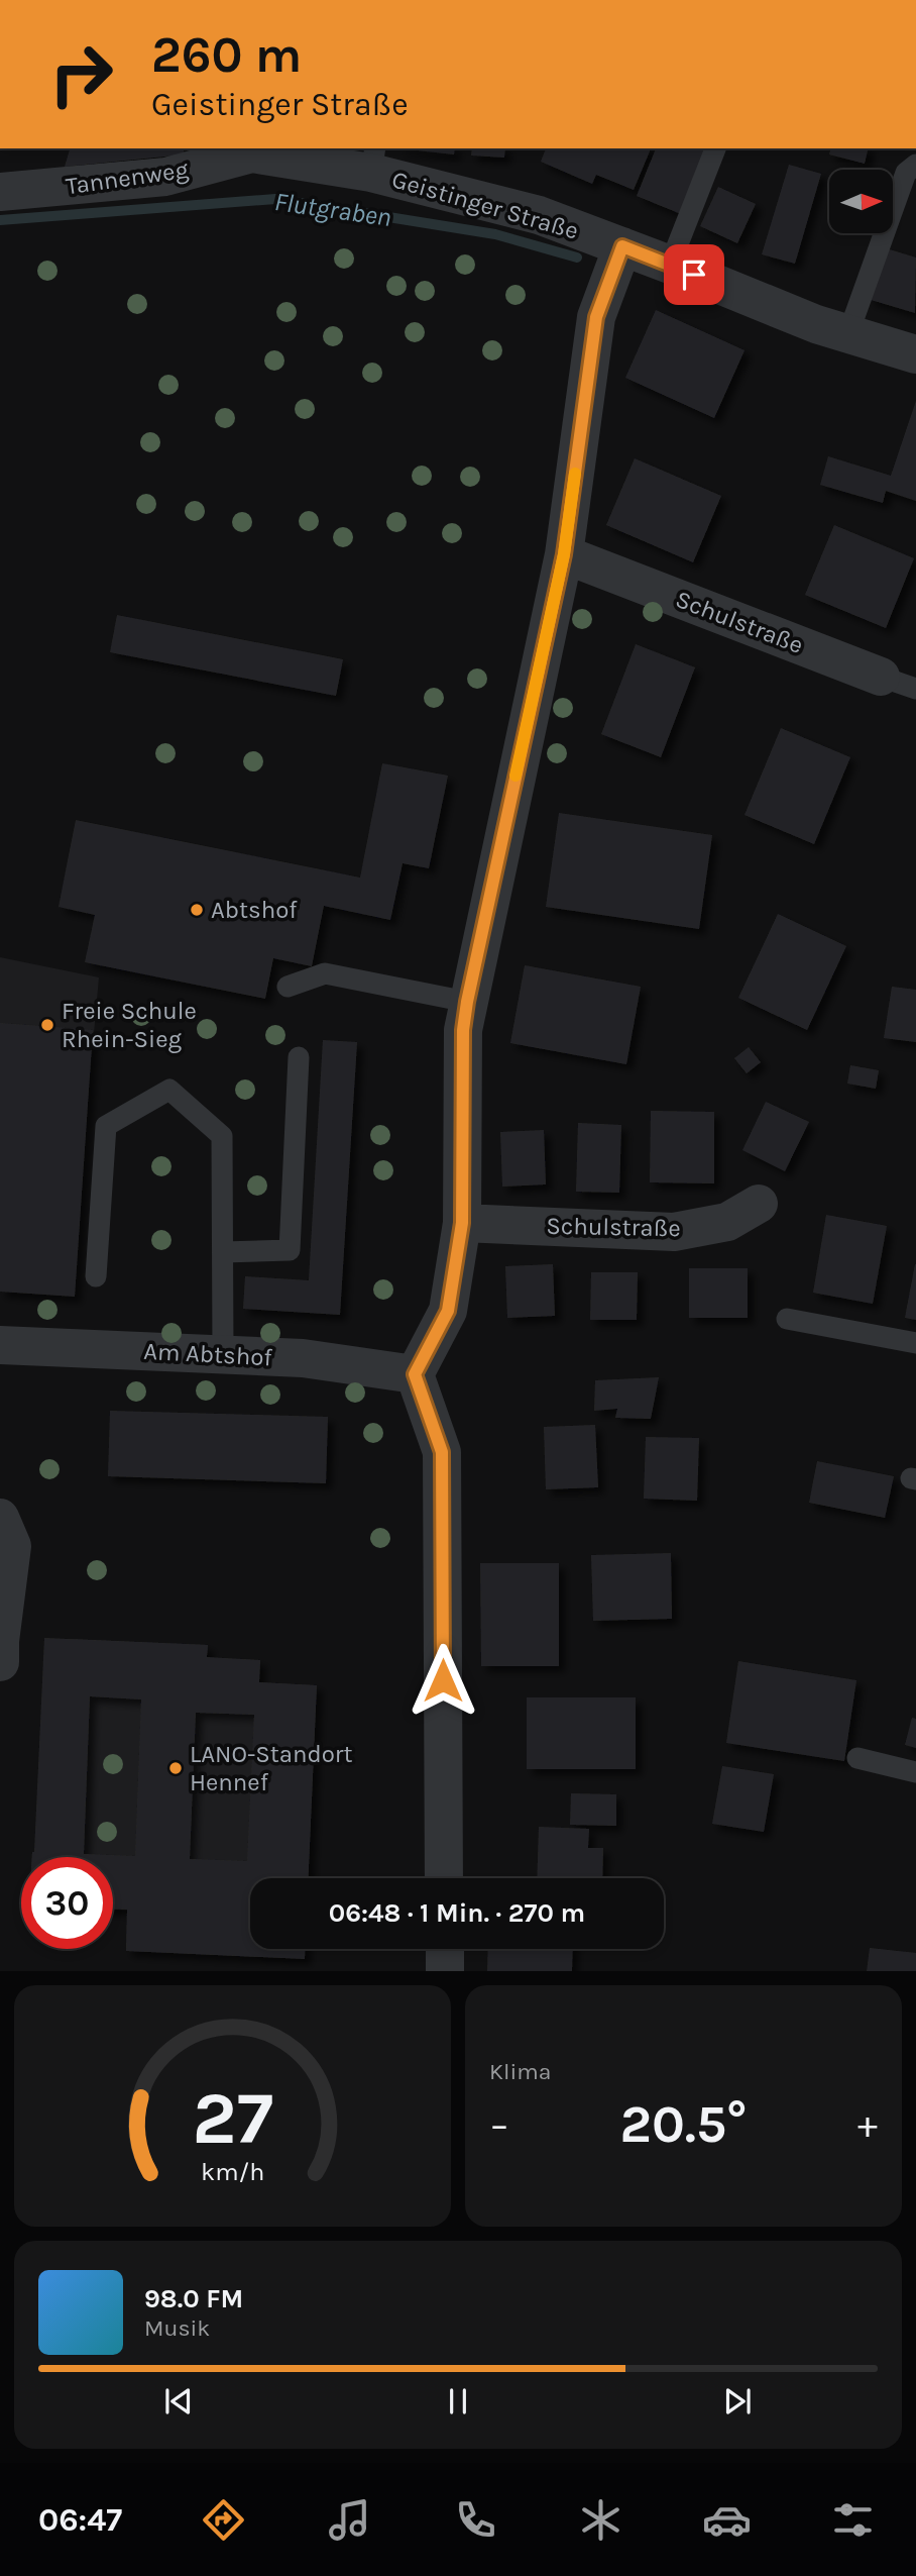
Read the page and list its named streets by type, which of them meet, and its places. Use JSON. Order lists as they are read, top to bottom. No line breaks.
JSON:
{"streets":{"street":["Tannenweg","Geistinger Straße","Schulstraße","Am Abtshof"]},"crossings":[["Tannenweg","Geistinger Straße"]],"water":["Flutgraben"],"places":["Abtshof","Freie Schule Rhein-Sieg","LANO-Standort Hennef"],"north":"right","page":{"turn":["260 m","Geistinger Straße"],"limit":"30","trip":"06:48 · 1 Min. · 270 m","tile":"Klima","heat":["−","20.5°","+"],"song":["98.0 FM","Musik"],"tabs":"06:47","gauge":["27","km/h"]}}
